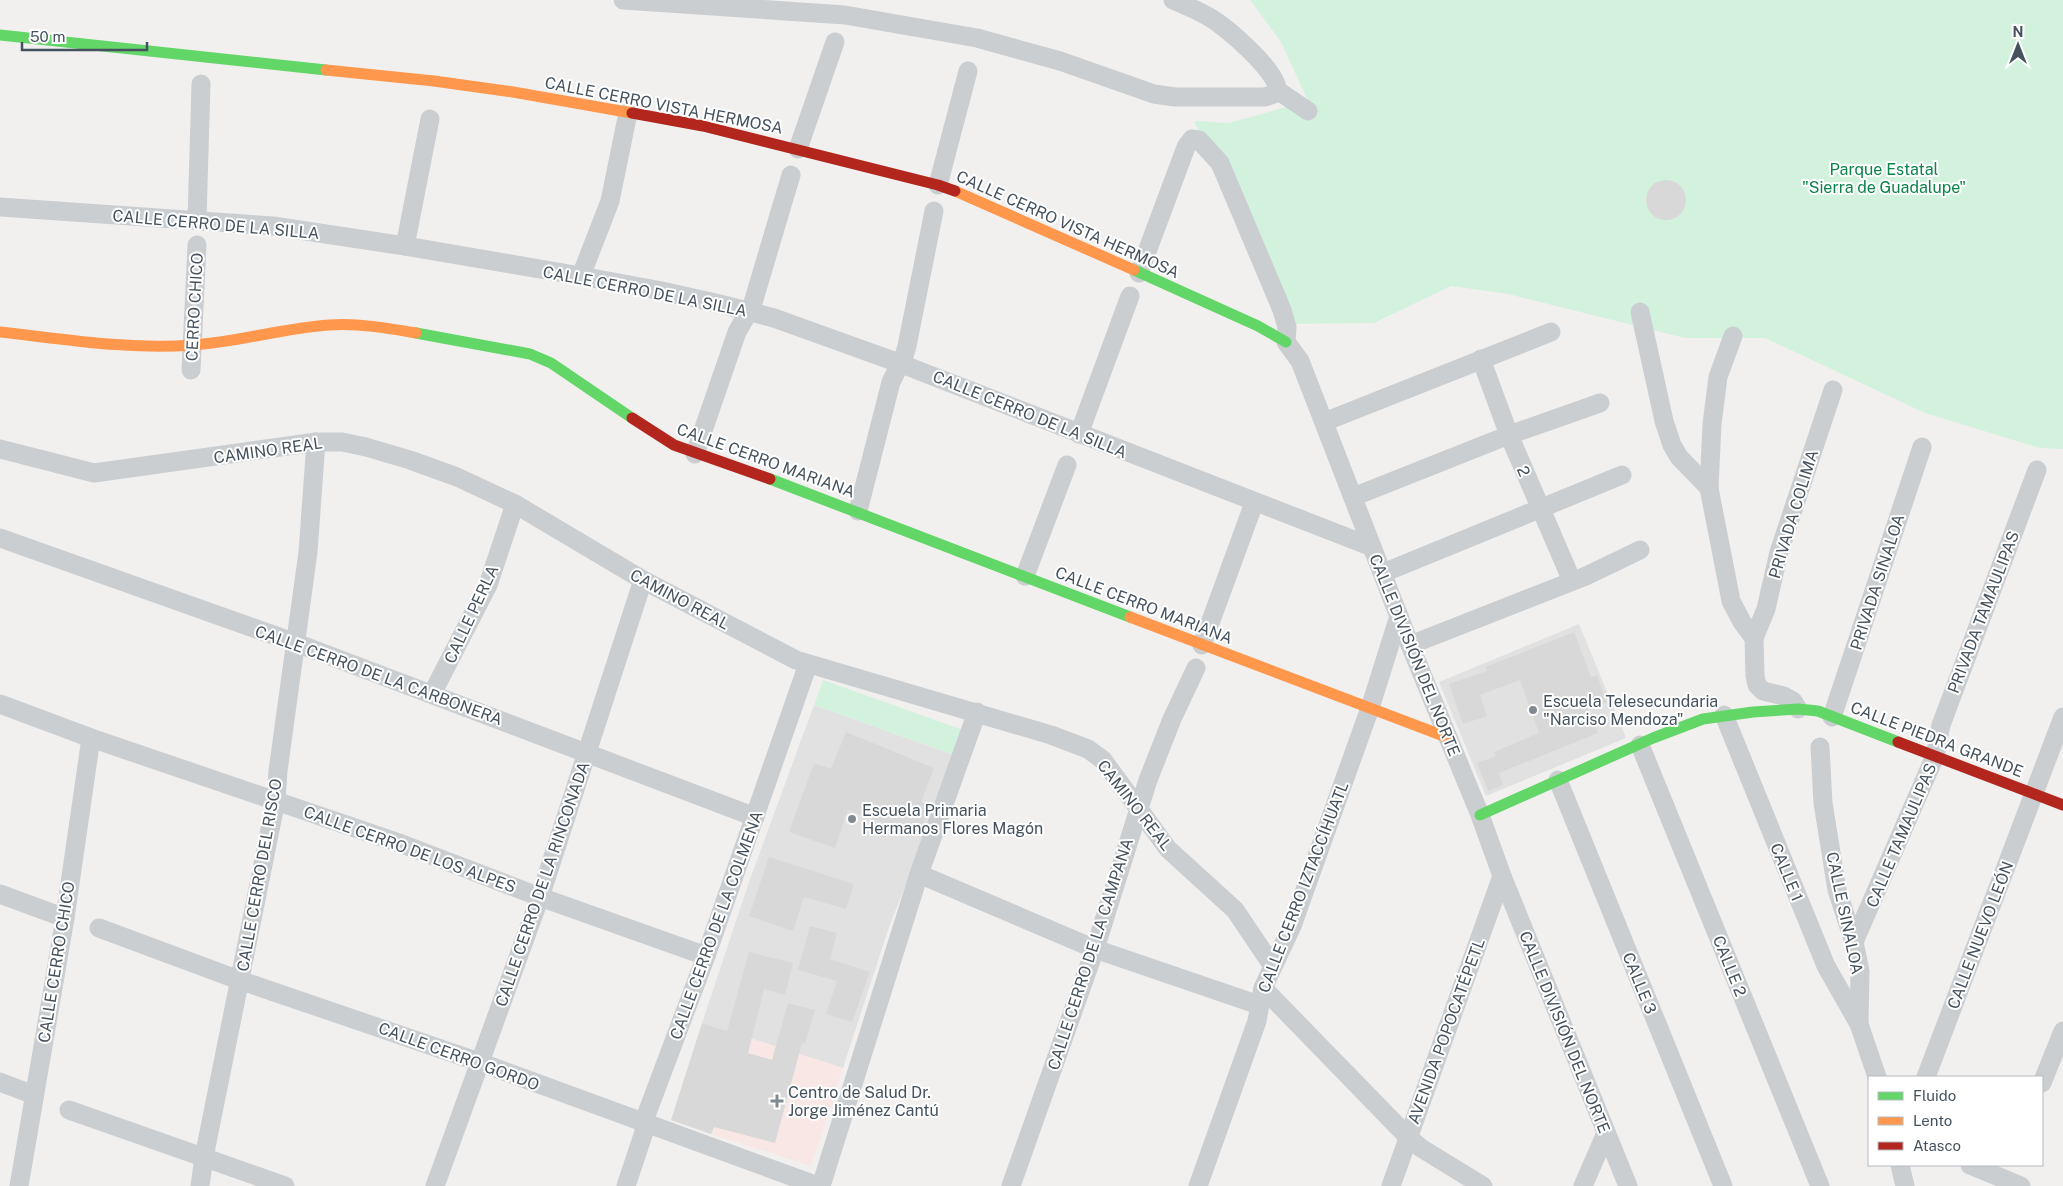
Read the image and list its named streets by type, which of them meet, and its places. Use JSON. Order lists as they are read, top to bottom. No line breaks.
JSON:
{"streets":{"street":["CALLE CERRO VISTA HERMOSA","CALLE CERRO DE LA SILLA","CERRO CHICO","CAMINO REAL","CALLE CERRO MARIANA","2","PRIVADA COLIMA","PRIVADA SINALOA","PRIVADA TAMAULIPAS","CALLE PERLA","CALLE DIVISIÓN DEL NORTE","CALLE CERRO DE LA CARBONERA","CALLE PIEDRA GRANDE","CALLE TAMAULIPAS","CALLE CERRO DE LOS ALPES","CALLE 1","CALLE CERRO DEL RISCO","CALLE CERRO DE LA RINCONADA","CALLE CERRO IZTACCÍHUATL","CALLE SINALOA","CALLE CERRO DE LA COLMENA","CALLE NUEVO LEÓN","CALLE CERRO DE LA CAMPANA","CALLE CERRO CHICO","CALLE 2","CALLE 3","AVENIDA POPOCATÉPETL","CALLE CERRO GORDO"]},"crossings":[["CALLE CERRO VISTA HERMOSA","CALLE DIVISIÓN DEL NORTE"],["CALLE CERRO DE LA SILLA","CALLE DIVISIÓN DEL NORTE"],["CERRO CHICO","CALLE CERRO MARIANA"],["CAMINO REAL","CALLE PERLA"],["CAMINO REAL","CALLE CERRO DEL RISCO"],["CAMINO REAL","CALLE CERRO DE LA RINCONADA"],["CAMINO REAL","CALLE CERRO IZTACCÍHUATL"],["CAMINO REAL","CALLE CERRO DE LA COLMENA"],["CAMINO REAL","CALLE CERRO DE LA CAMPANA"],["CALLE CERRO MARIANA","CALLE DIVISIÓN DEL NORTE"],["CALLE CERRO MARIANA","CALLE CERRO IZTACCÍHUATL"],["PRIVADA SINALOA","CALLE PIEDRA GRANDE"],["PRIVADA TAMAULIPAS","CALLE PIEDRA GRANDE"],["PRIVADA TAMAULIPAS","CALLE TAMAULIPAS"],["CALLE PERLA","CALLE CERRO DE LA CARBONERA"],["CALLE DIVISIÓN DEL NORTE","CALLE PIEDRA GRANDE"],["CALLE DIVISIÓN DEL NORTE","CALLE CERRO IZTACCÍHUATL"],["CALLE DIVISIÓN DEL NORTE","AVENIDA POPOCATÉPETL"],["CALLE CERRO DE LA CARBONERA","CALLE CERRO DEL RISCO"],["CALLE CERRO DE LA CARBONERA","CALLE CERRO DE LA RINCONADA"],["CALLE CERRO DE LA CARBONERA","CALLE CERRO DE LA COLMENA"],["CALLE PIEDRA GRANDE","CALLE TAMAULIPAS"],["CALLE PIEDRA GRANDE","CALLE 1"],["CALLE PIEDRA GRANDE","CALLE NUEVO LEÓN"],["CALLE PIEDRA GRANDE","CALLE 2"],["CALLE PIEDRA GRANDE","CALLE 3"],["CALLE TAMAULIPAS","CALLE SINALOA"],["CALLE CERRO DE LOS ALPES","CALLE CERRO DEL RISCO"],["CALLE CERRO DE LOS ALPES","CALLE CERRO DE LA RINCONADA"],["CALLE CERRO DE LOS ALPES","CALLE CERRO DE LA COLMENA"],["CALLE CERRO DE LOS ALPES","CALLE CERRO CHICO"],["CALLE 1","CALLE SINALOA"],["CALLE CERRO DEL RISCO","CALLE CERRO GORDO"],["CALLE CERRO DE LA RINCONADA","CALLE CERRO GORDO"],["CALLE CERRO DE LA COLMENA","CALLE CERRO GORDO"]],"parks":["Parque Estatal \"Sierra de Guadalupe\""],"places":{"other":["Escuela Telesecundaria \"Narciso Mendoza\"","Escuela Primaria Hermanos Flores Magón"],"health":["Centro de Salud Dr. Jorge Jiménez Cantú"]},"legend":["Fluido","Lento","Atasco"],"scale_bar":"50 m","north":"top"}
